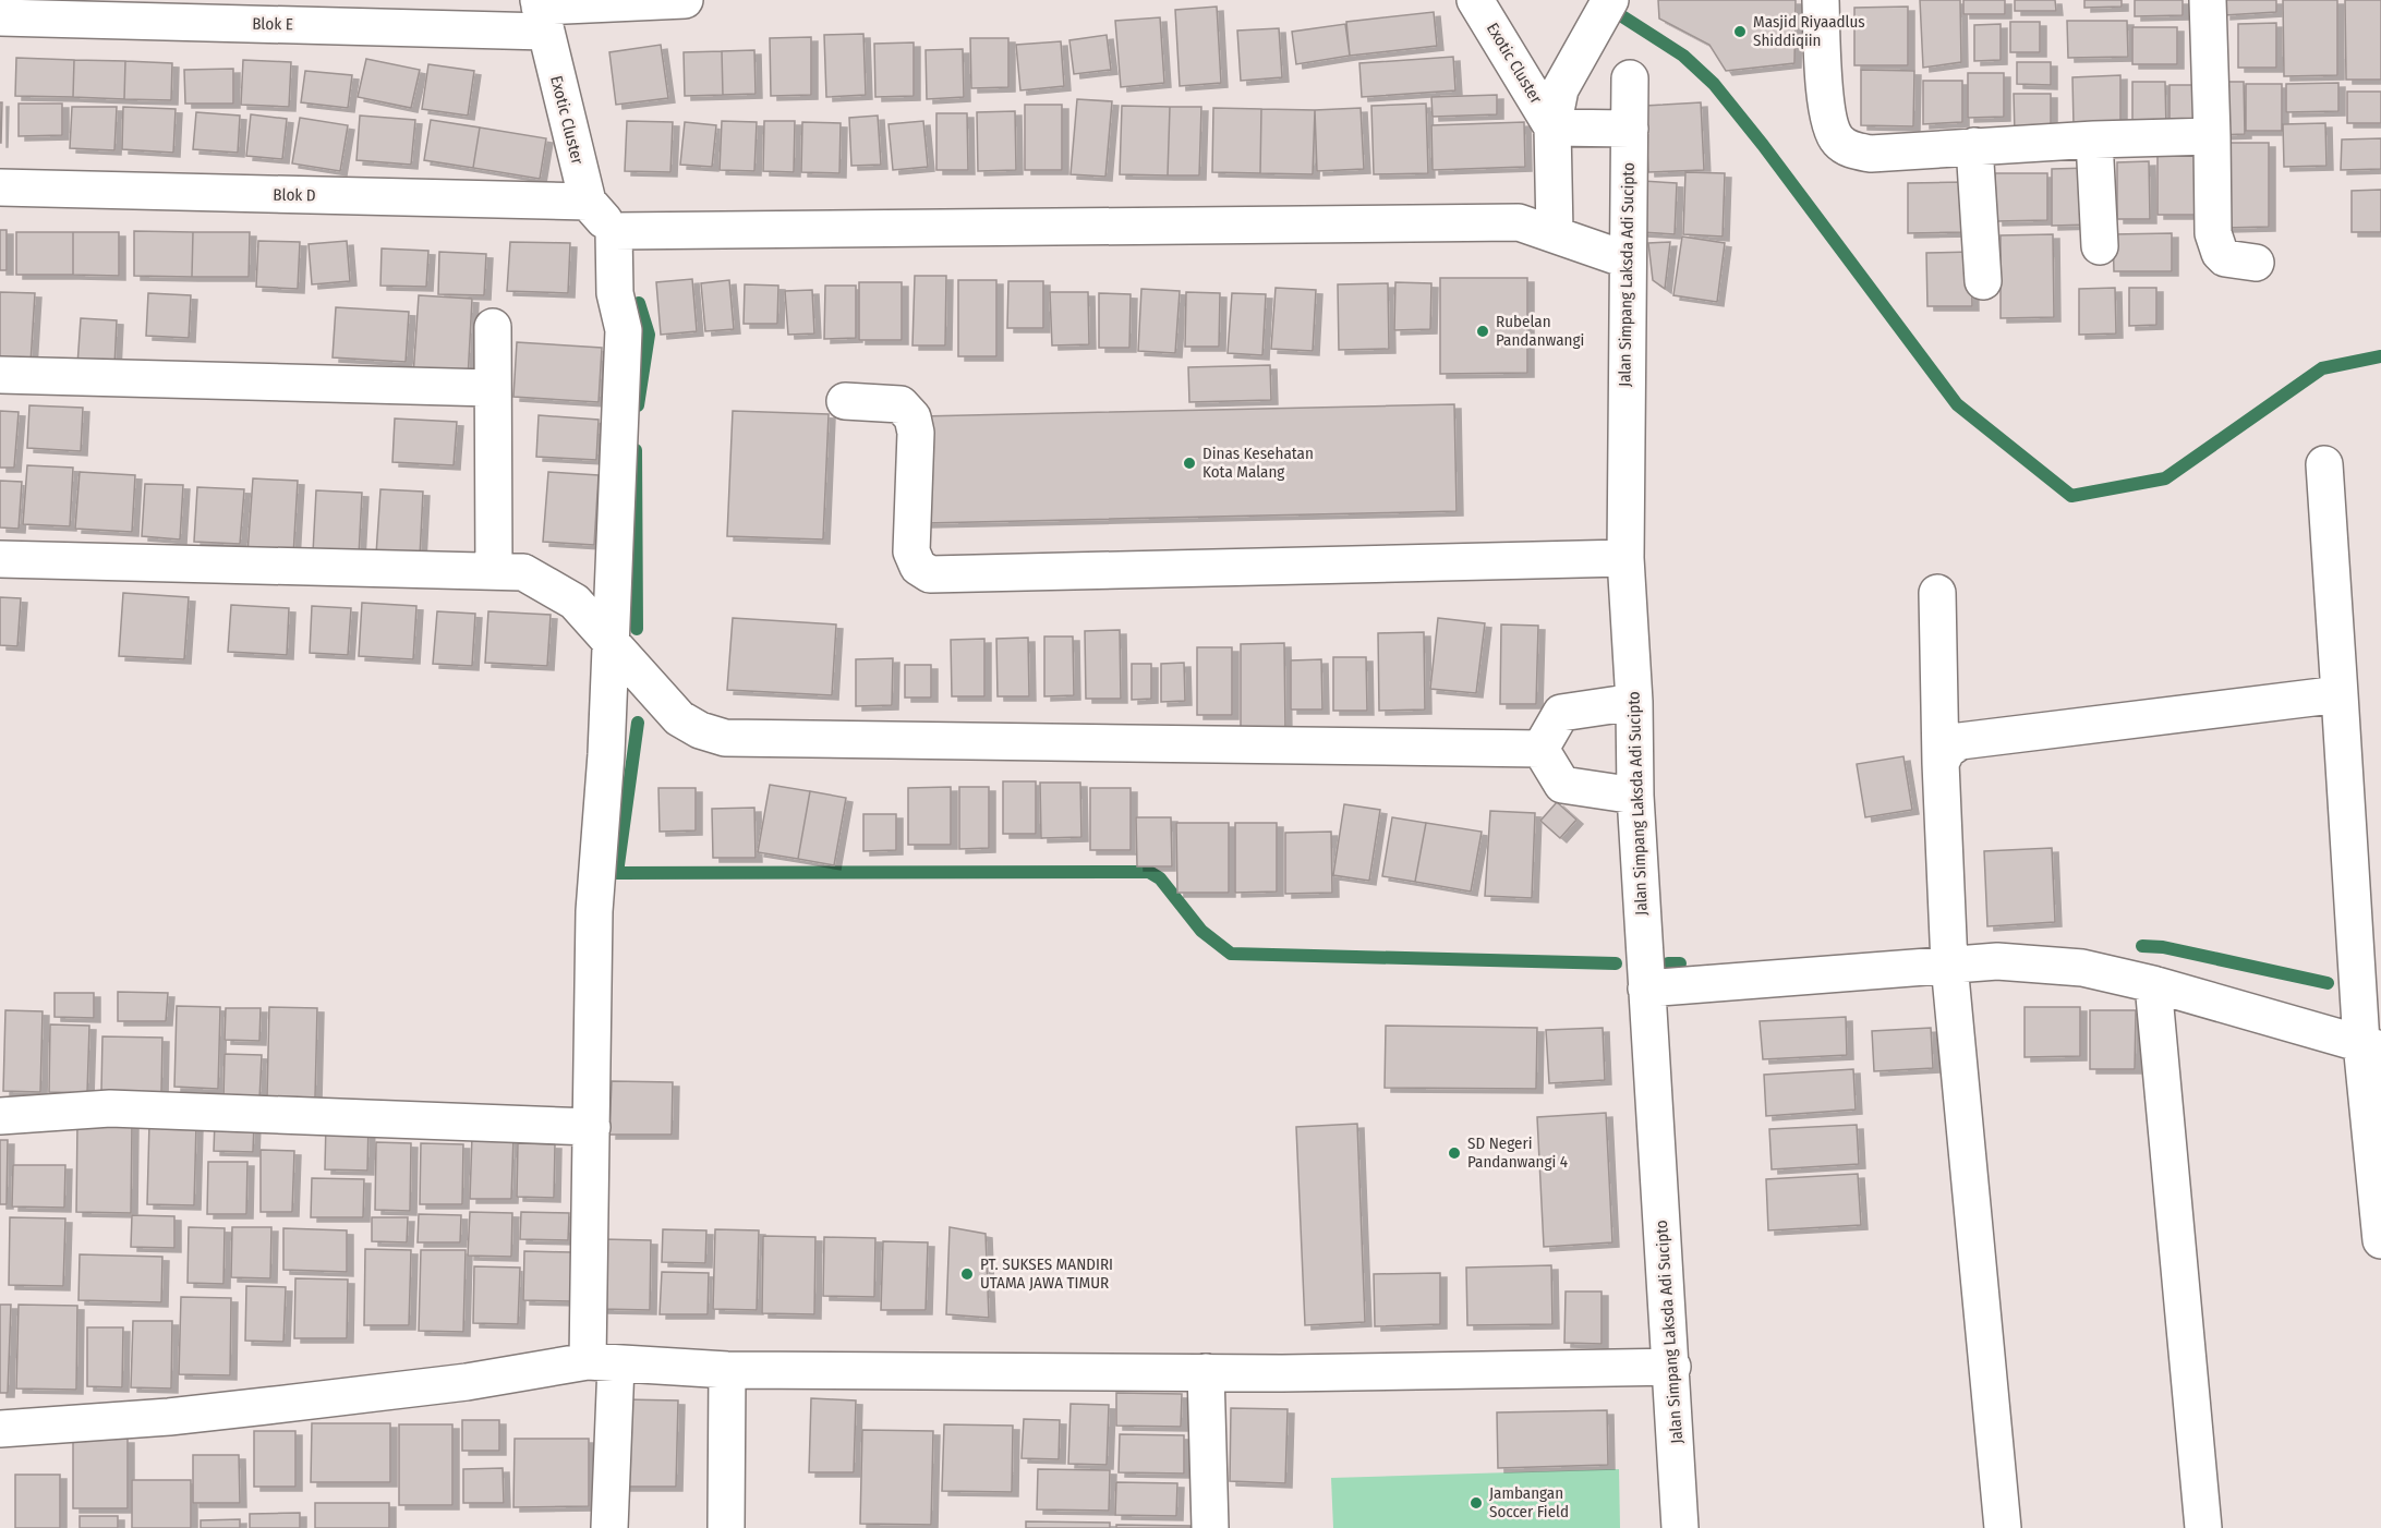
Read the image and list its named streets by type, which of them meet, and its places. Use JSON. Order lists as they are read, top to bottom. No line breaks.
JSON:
{"streets":{"street":["Blok E","Exotic Cluster","Blok D","Jalan Simpang Laksda Adi Sucipto"]},"crossings":[["Blok E","Exotic Cluster"],["Exotic Cluster","Blok D"]],"places":["Masjid Riyaadlus Shiddiqiin","Rubelan Pandanwangi","Dinas Kesehatan Kota Malang","SD Negeri Pandanwangi 4","PT. SUKSES MANDIRI UTAMA JAWA TIMUR","Jambangan Soccer Field"]}
